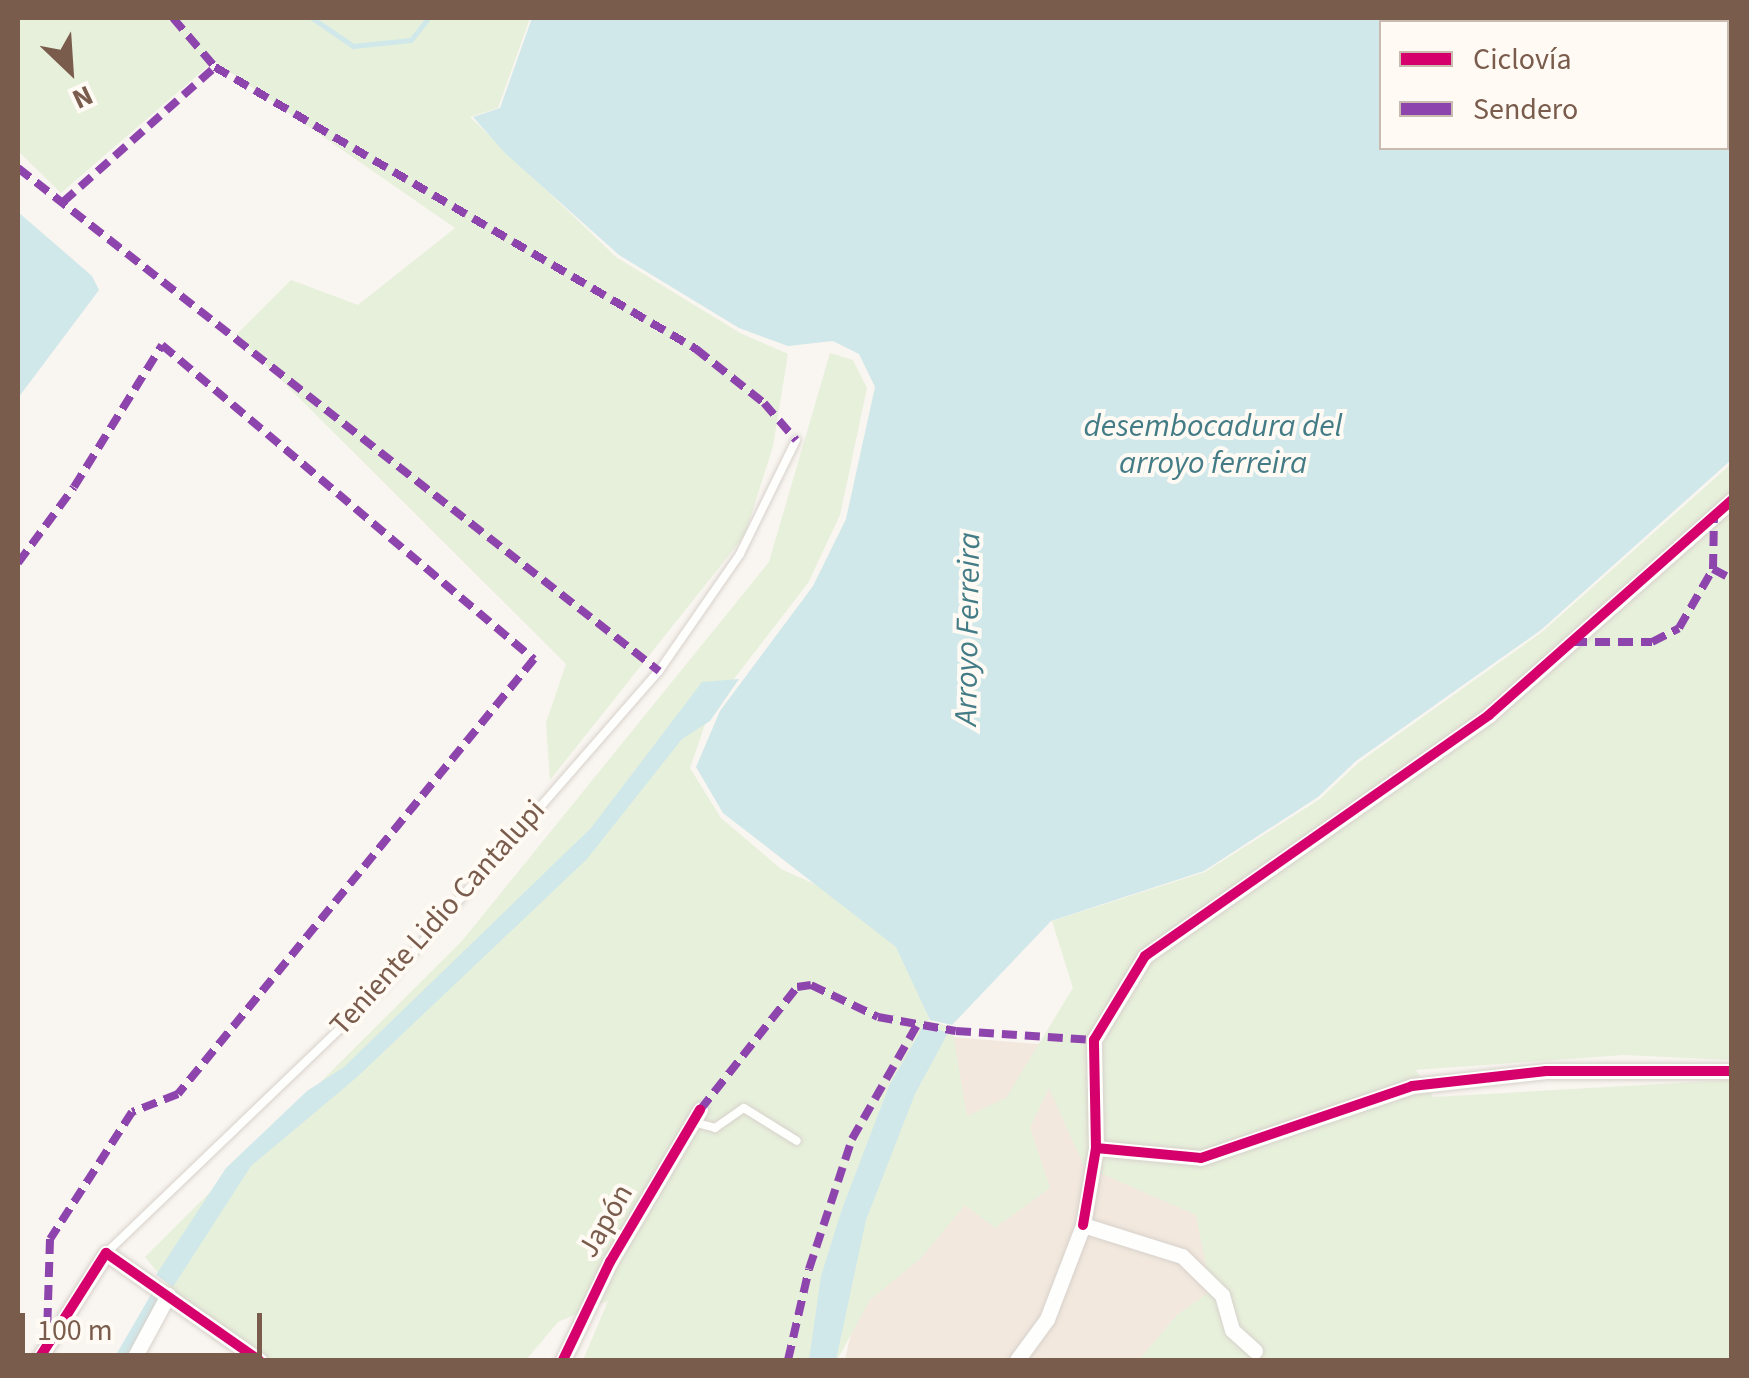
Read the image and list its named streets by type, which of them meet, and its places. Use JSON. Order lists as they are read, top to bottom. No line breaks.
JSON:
{"streets":{"street":["Teniente Lidio Cantalupi","Japón"]},"water":["desembocadura del arroyo ferreira","Arroyo Ferreira"],"legend":["Ciclovía","Sendero"],"scale_bar":"100 m","north":"bottom right"}
